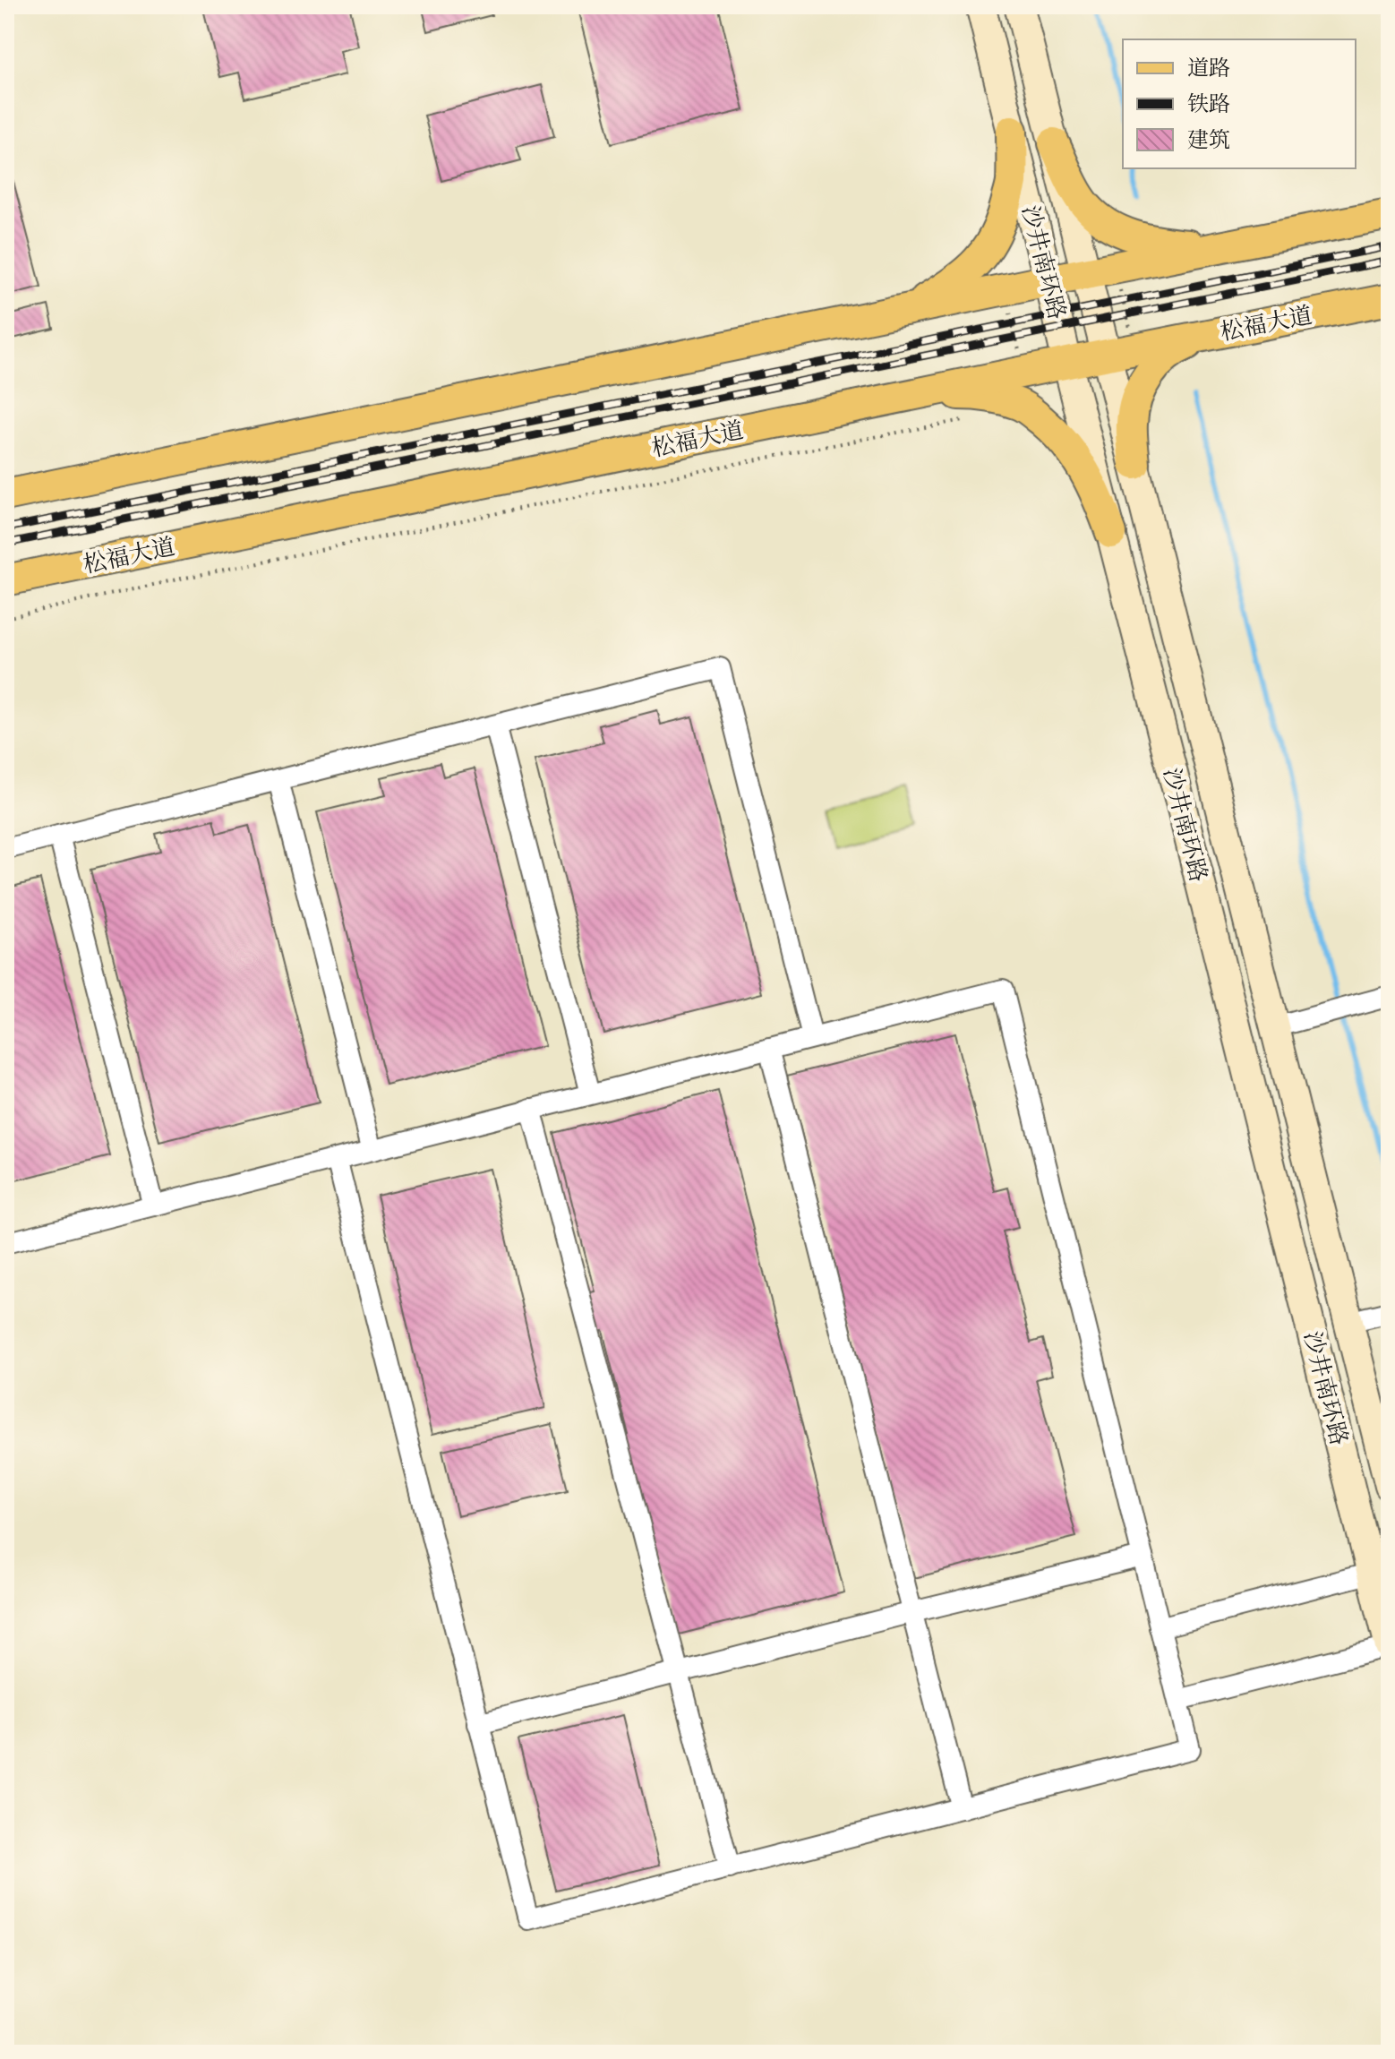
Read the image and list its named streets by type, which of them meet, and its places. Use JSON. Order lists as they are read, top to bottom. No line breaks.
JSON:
{"streets":{"main road":["沙井南环路","松福大道"]},"crossings":[["沙井南环路","松福大道"]],"legend":["道路","铁路","建筑"]}
